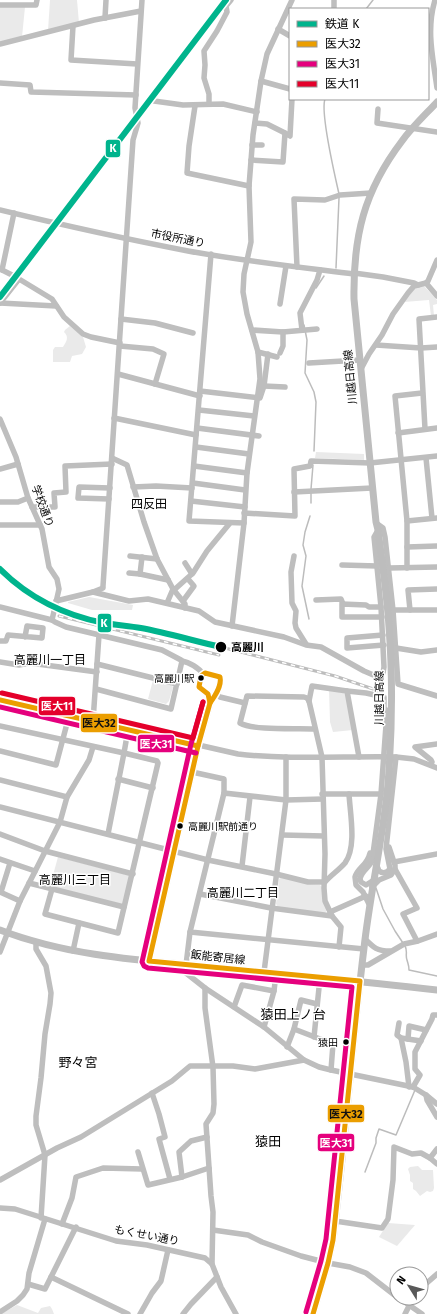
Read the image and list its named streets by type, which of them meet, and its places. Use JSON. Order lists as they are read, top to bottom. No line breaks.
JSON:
{"streets":{"main road":["川越日高線","飯能寄居線"],"street":["市役所通り","学校通り","もくせい通り"]},"crossings":[["市役所通り","川越日高線"],["川越日高線","飯能寄居線"]],"districts":["四反田","高麗川一丁目","高麗川三丁目","高麗川二丁目","猿田上ノ台","野々宮","猿田"],"places":["高麗川","高麗川駅","高麗川駅前通り","猿田"],"lines":["rail line K","transit line 医大32","transit line 医大11","transit line 医大31"],"legend":["鉄道 K","医大32","医大31","医大11"],"north":"top left"}
